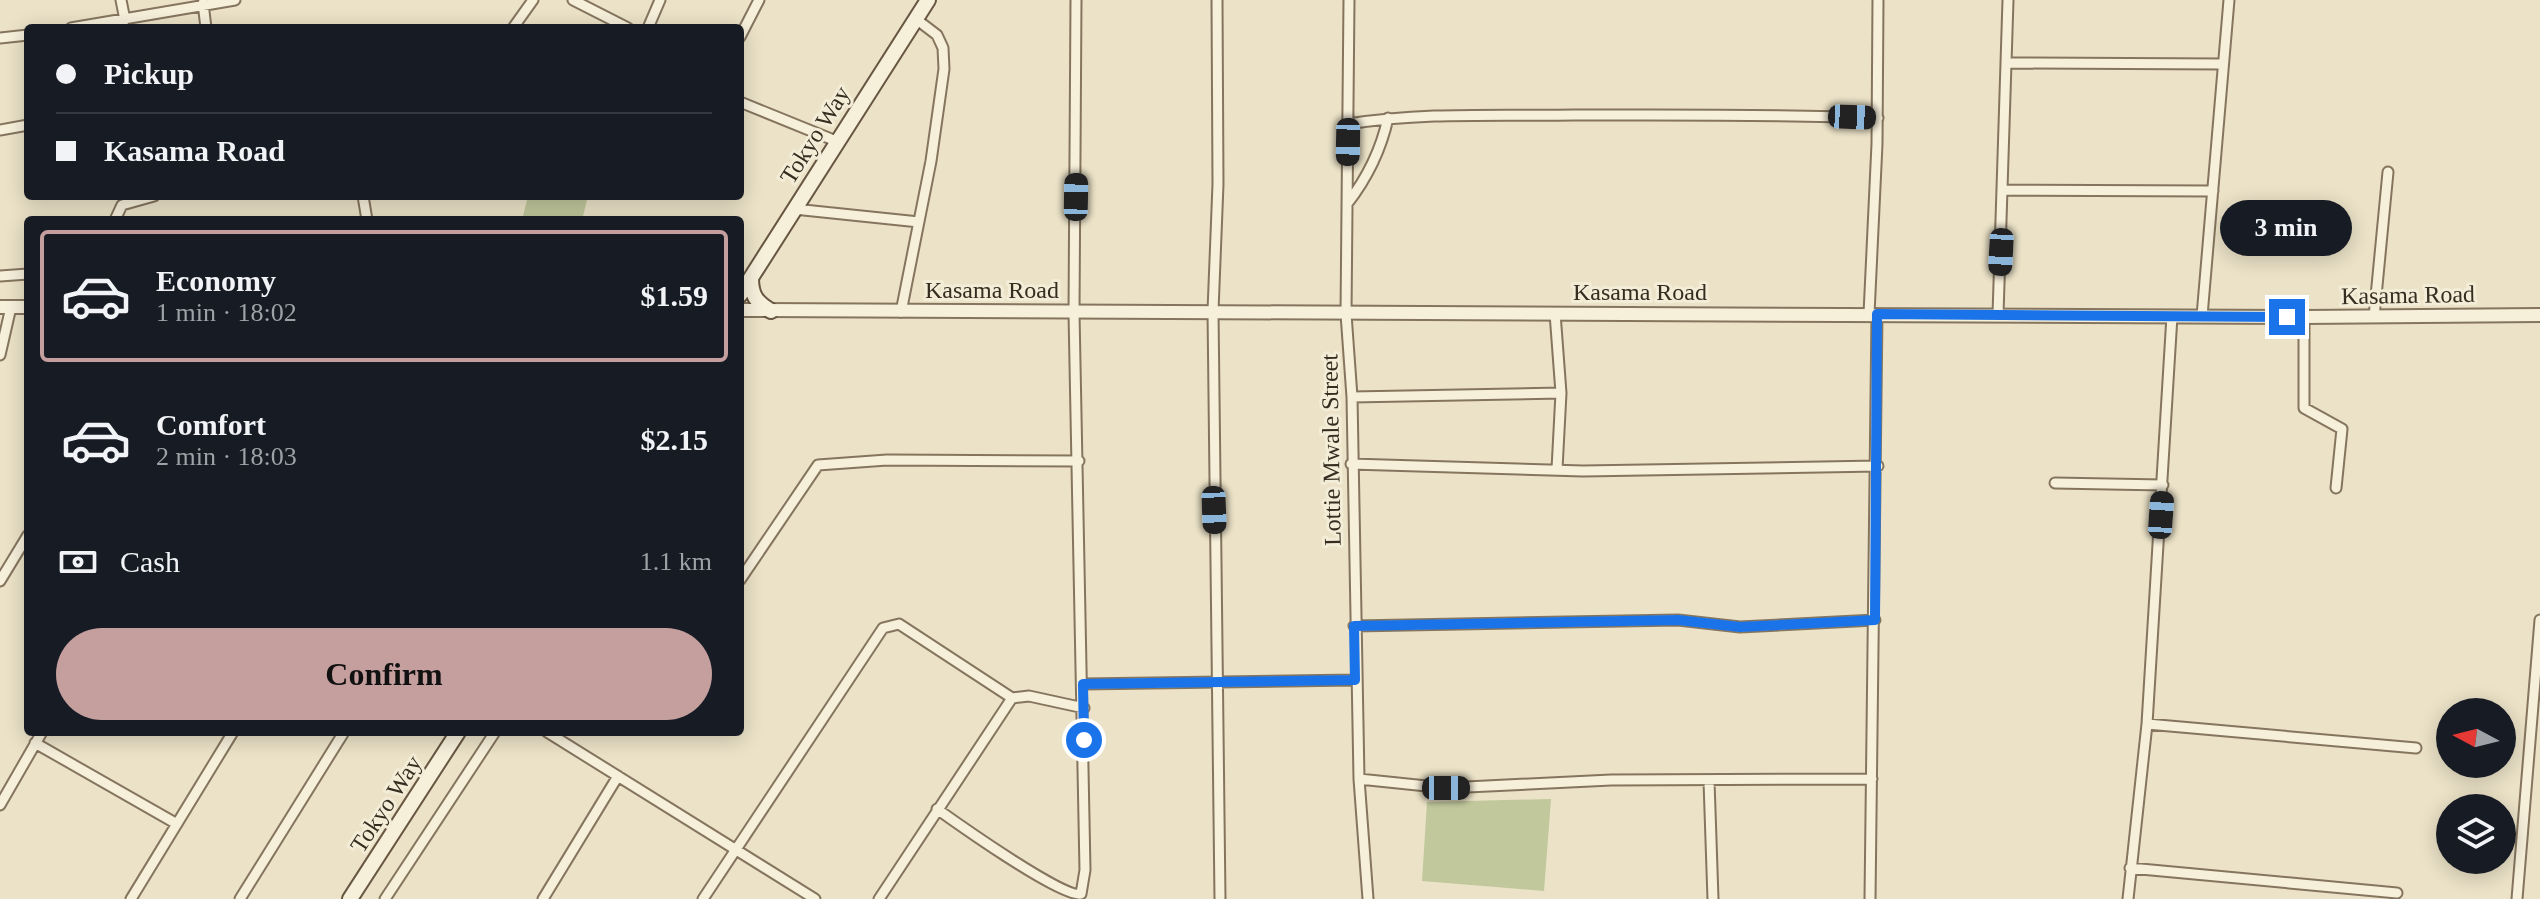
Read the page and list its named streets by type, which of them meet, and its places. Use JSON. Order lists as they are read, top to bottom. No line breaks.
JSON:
{"streets":{"main road":["Tokyo Way"],"street":["Kasama Road","Lottie Mwale Street"]},"crossings":[["Kasama Road","Lottie Mwale Street"]],"north":"left","page":{"banner":["Pickup","Kasama Road"],"bubble":"3 min","list":[{"name":"Economy","note":"1 min · 18:02","value":"$1.59"},{"name":"Comfort","note":"2 min · 18:03","value":"$2.15"}],"pay":["Cash","1.1 km"],"buttons":"Confirm"}}
